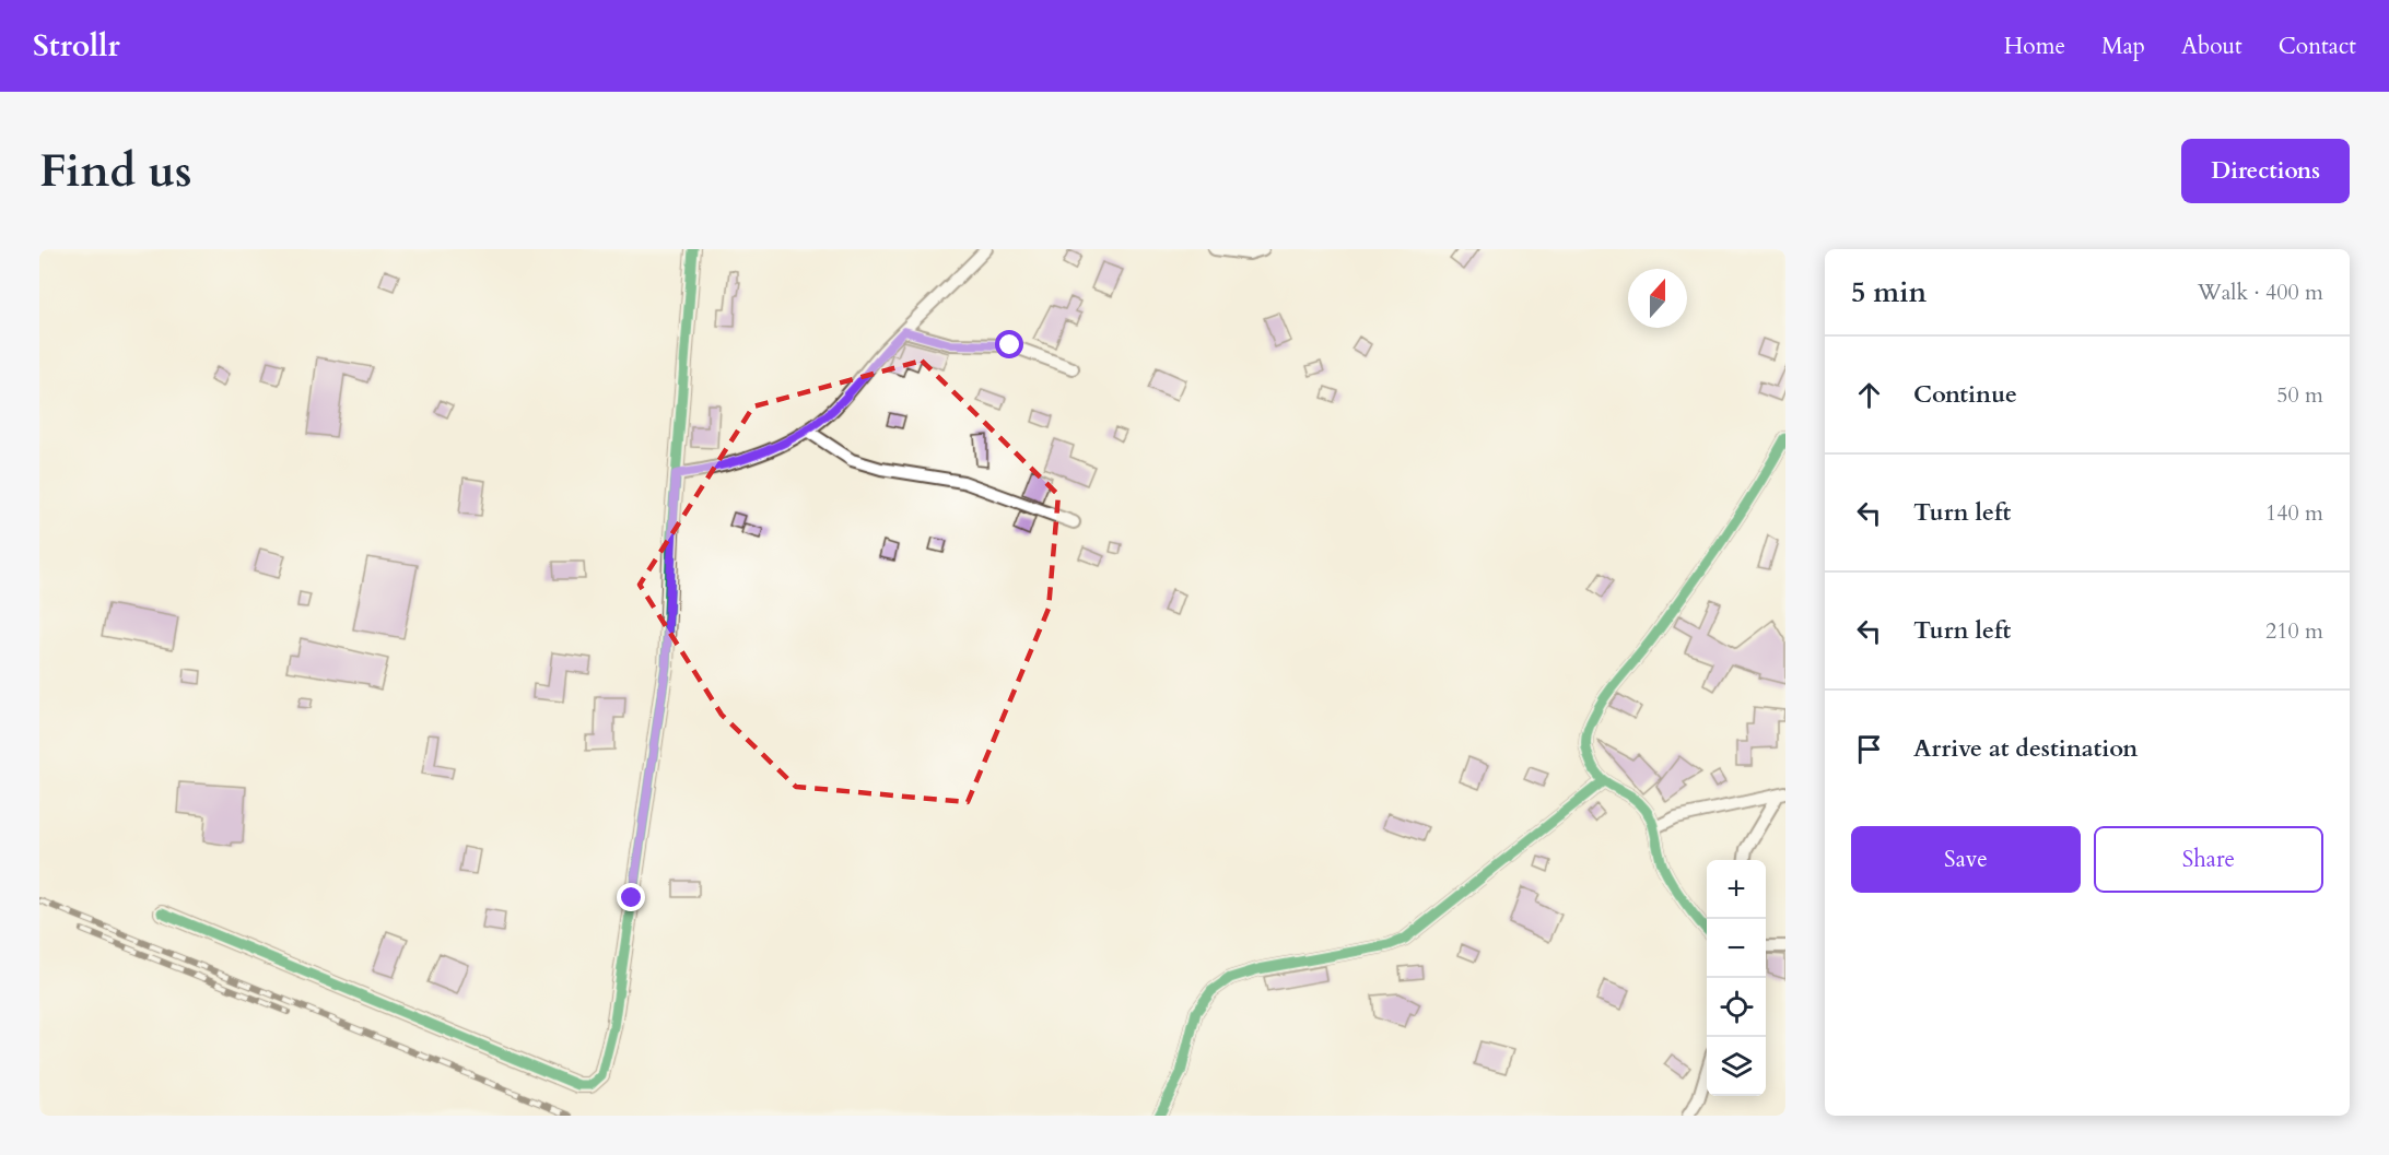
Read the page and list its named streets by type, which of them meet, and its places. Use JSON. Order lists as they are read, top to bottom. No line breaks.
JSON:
{"north":"top","page":{"header":"Strollr","nav":["Home","Map","About","Contact"],"buttons":["Directions",["Save","Share"]],"title":"Find us","heading":["5 min","Walk · 400 m"],"list":[["Continue","50 m"],["Turn left","140 m"],["Turn left","210 m"],"Arrive at destination"],"map_buttons":["+","−"]}}
